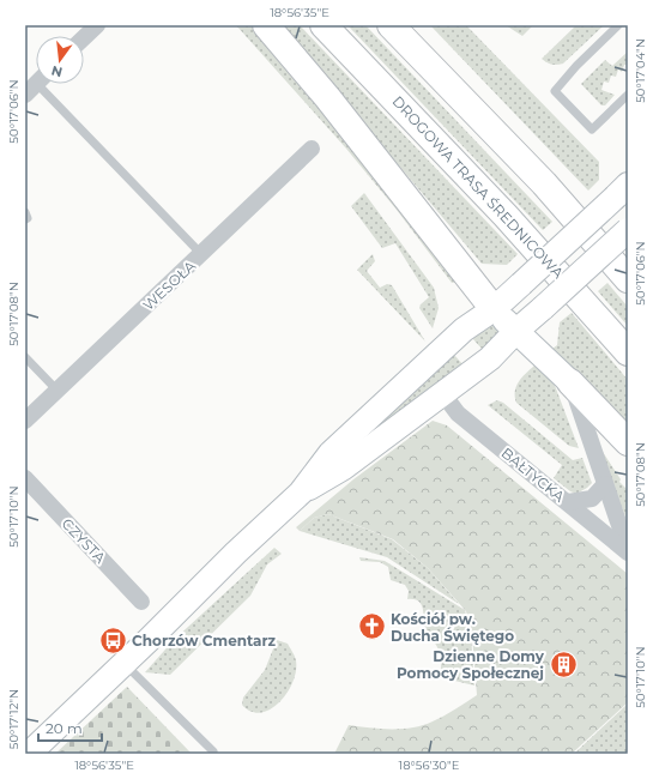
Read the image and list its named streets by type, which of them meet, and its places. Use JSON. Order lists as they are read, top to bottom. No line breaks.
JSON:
{"streets":{"main road":["DROGOWA TRASA ŚREDNICOWA"],"street":["WESOŁA","BAŁTYCKA","CZYSTA"]},"places":{"church":["Kościół pw. Ducha Świętego"],"bus stop":["Chorzów Cmentarz"],"building":["Dzienne Domy Pomocy Społecznej"]},"scale_bar":"20 m","north":"bottom","coordinates":["18°56'35\"E","50°17'04\"N","50°17'06\"N","50°17'08\"N","50°17'10\"N","50°17'12\"N","18°56'30\"E"]}
